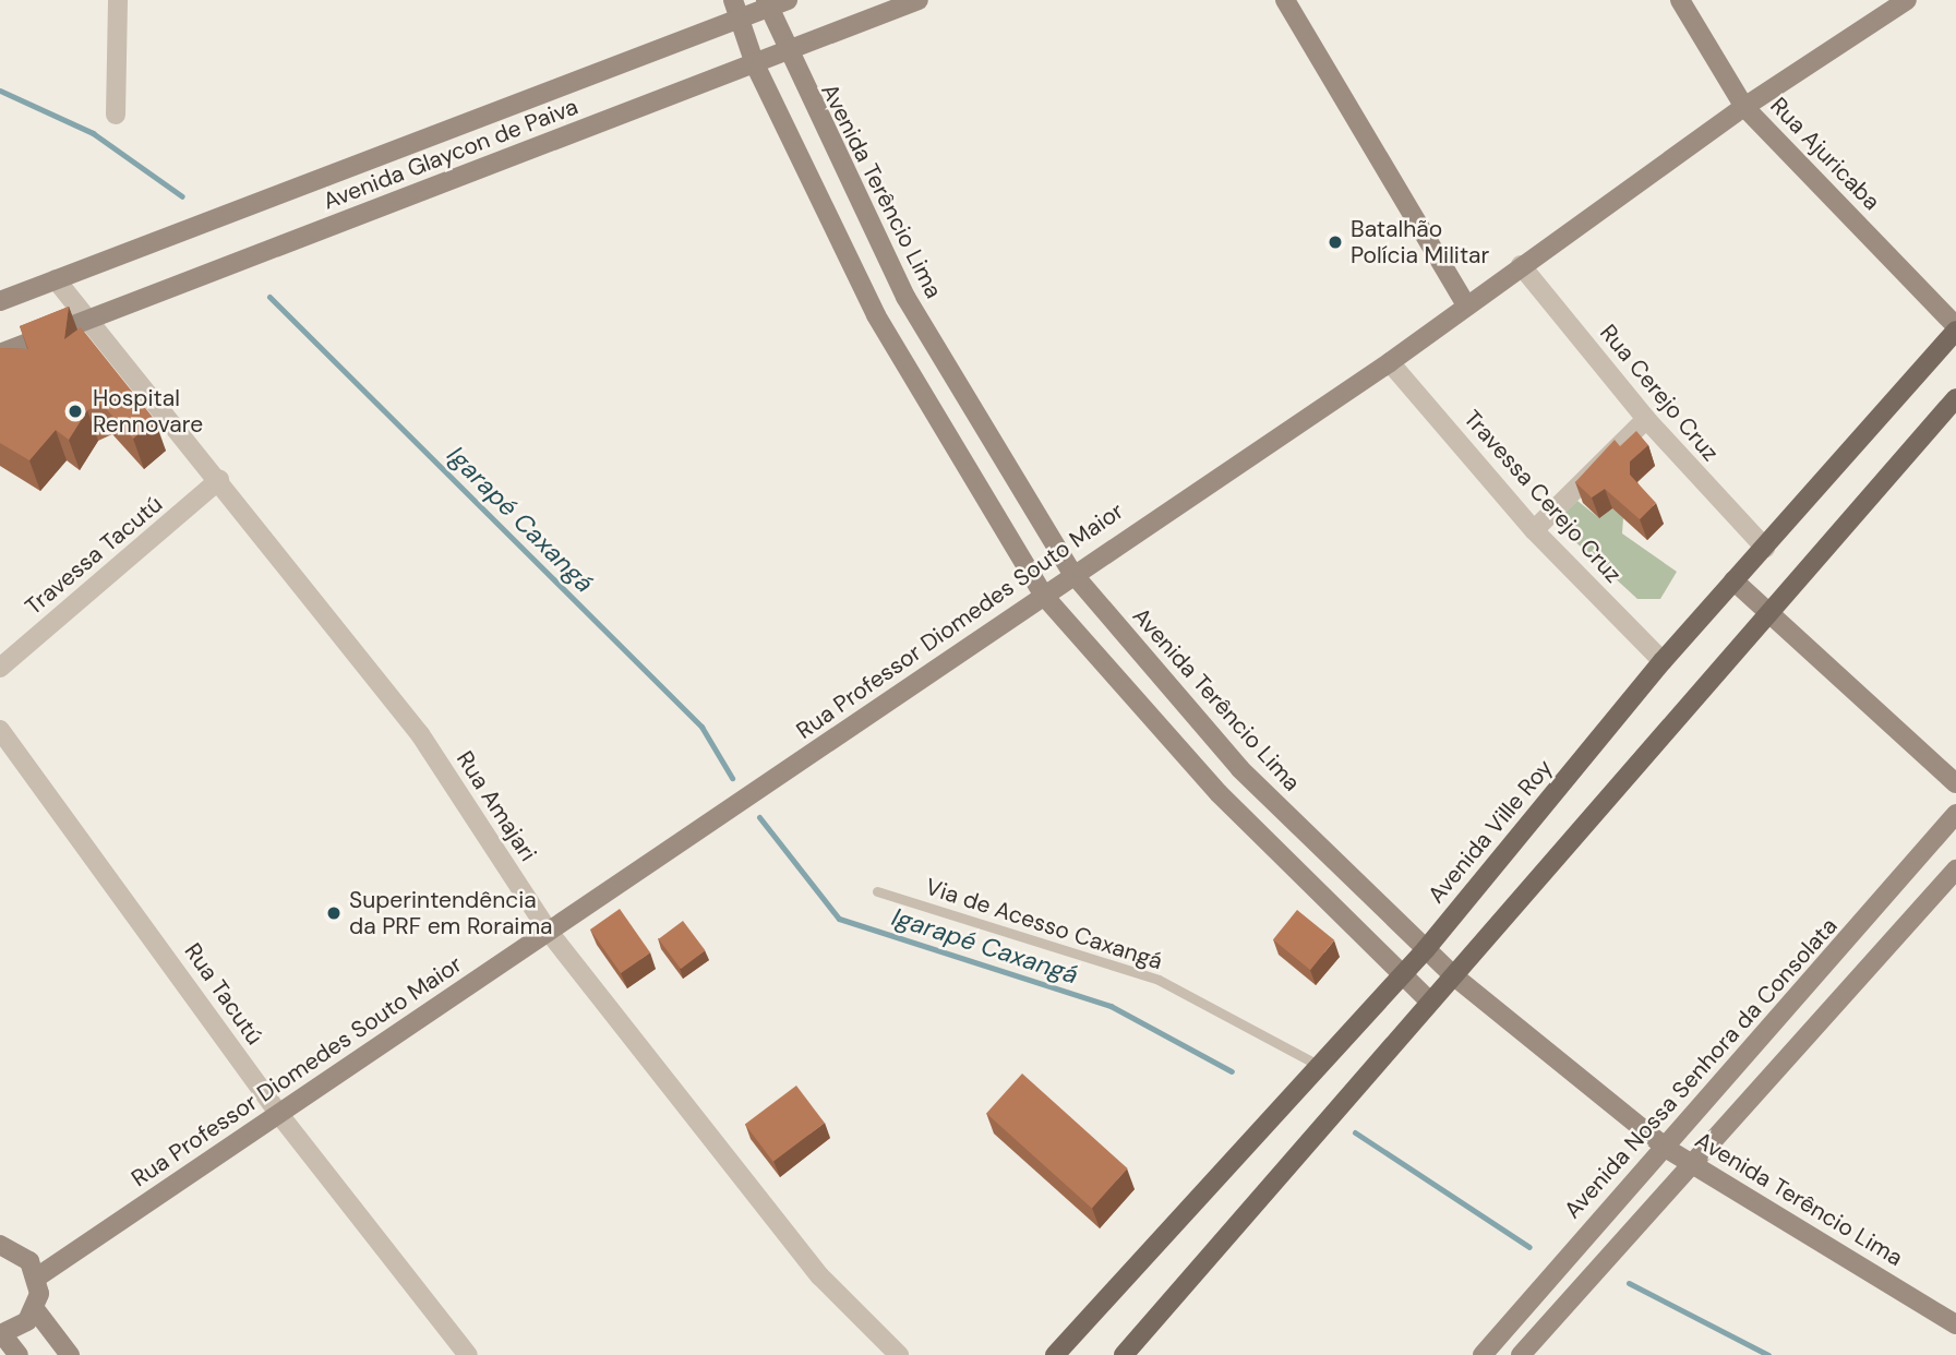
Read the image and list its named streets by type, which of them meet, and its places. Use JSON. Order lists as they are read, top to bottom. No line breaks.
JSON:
{"streets":{"main road":["Avenida Glaycon de Paiva","Rua Ajuricaba","Avenida Terêncio Lima","Rua Professor Diomedes Souto Maior","Avenida Ville Roy","Avenida Nossa Senhora da Consolata"],"street":["Rua Cerejo Cruz","Travessa Cerejo Cruz","Travessa Tacutú","Rua Amajari","Rua Tacutú"],"lane":["Via de Acesso Caxangá"]},"crossings":[["Avenida Glaycon de Paiva","Avenida Terêncio Lima"],["Avenida Glaycon de Paiva","Rua Amajari"],["Rua Ajuricaba","Rua Professor Diomedes Souto Maior"],["Rua Ajuricaba","Avenida Ville Roy"],["Avenida Terêncio Lima","Rua Professor Diomedes Souto Maior"],["Avenida Terêncio Lima","Avenida Ville Roy"],["Avenida Terêncio Lima","Avenida Nossa Senhora da Consolata"],["Rua Cerejo Cruz","Rua Professor Diomedes Souto Maior"],["Rua Cerejo Cruz","Avenida Ville Roy"],["Travessa Cerejo Cruz","Rua Professor Diomedes Souto Maior"],["Travessa Cerejo Cruz","Avenida Ville Roy"],["Travessa Tacutú","Rua Amajari"],["Rua Professor Diomedes Souto Maior","Rua Amajari"],["Rua Professor Diomedes Souto Maior","Rua Tacutú"],["Avenida Ville Roy","Via de Acesso Caxangá"]],"water":["Igarapé Caxangá"],"places":["Batalhão Polícia Militar","Hospital Rennovare","Superintendência da PRF em Roraima"]}
